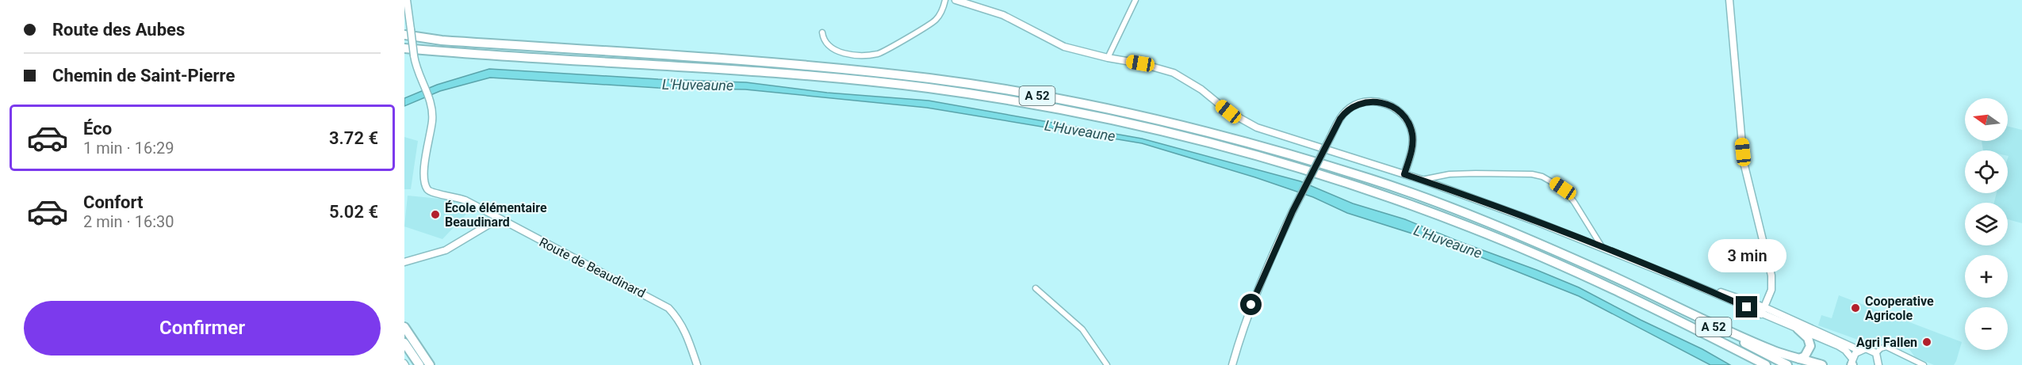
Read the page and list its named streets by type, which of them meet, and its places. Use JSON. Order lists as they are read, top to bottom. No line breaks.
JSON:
{"streets":{"highway":["A 52"],"street":["Route de Beaudinard"]},"crossings":[["A 52","Route de Beaudinard"]],"water":["L'Huveaune"],"places":["École élémentaire Beaudinard","Cooperative Agricole","Agri Fallen"],"north":"left","page":{"banner":["Route des Aubes","Chemin de Saint-Pierre"],"map_buttons":["+","−"],"list":[{"name":"Éco","note":"1 min · 16:29","value":"3.72 €"},{"name":"Confort","note":"2 min · 16:30","value":"5.02 €"}],"bubble":"3 min","buttons":"Confirmer"}}
